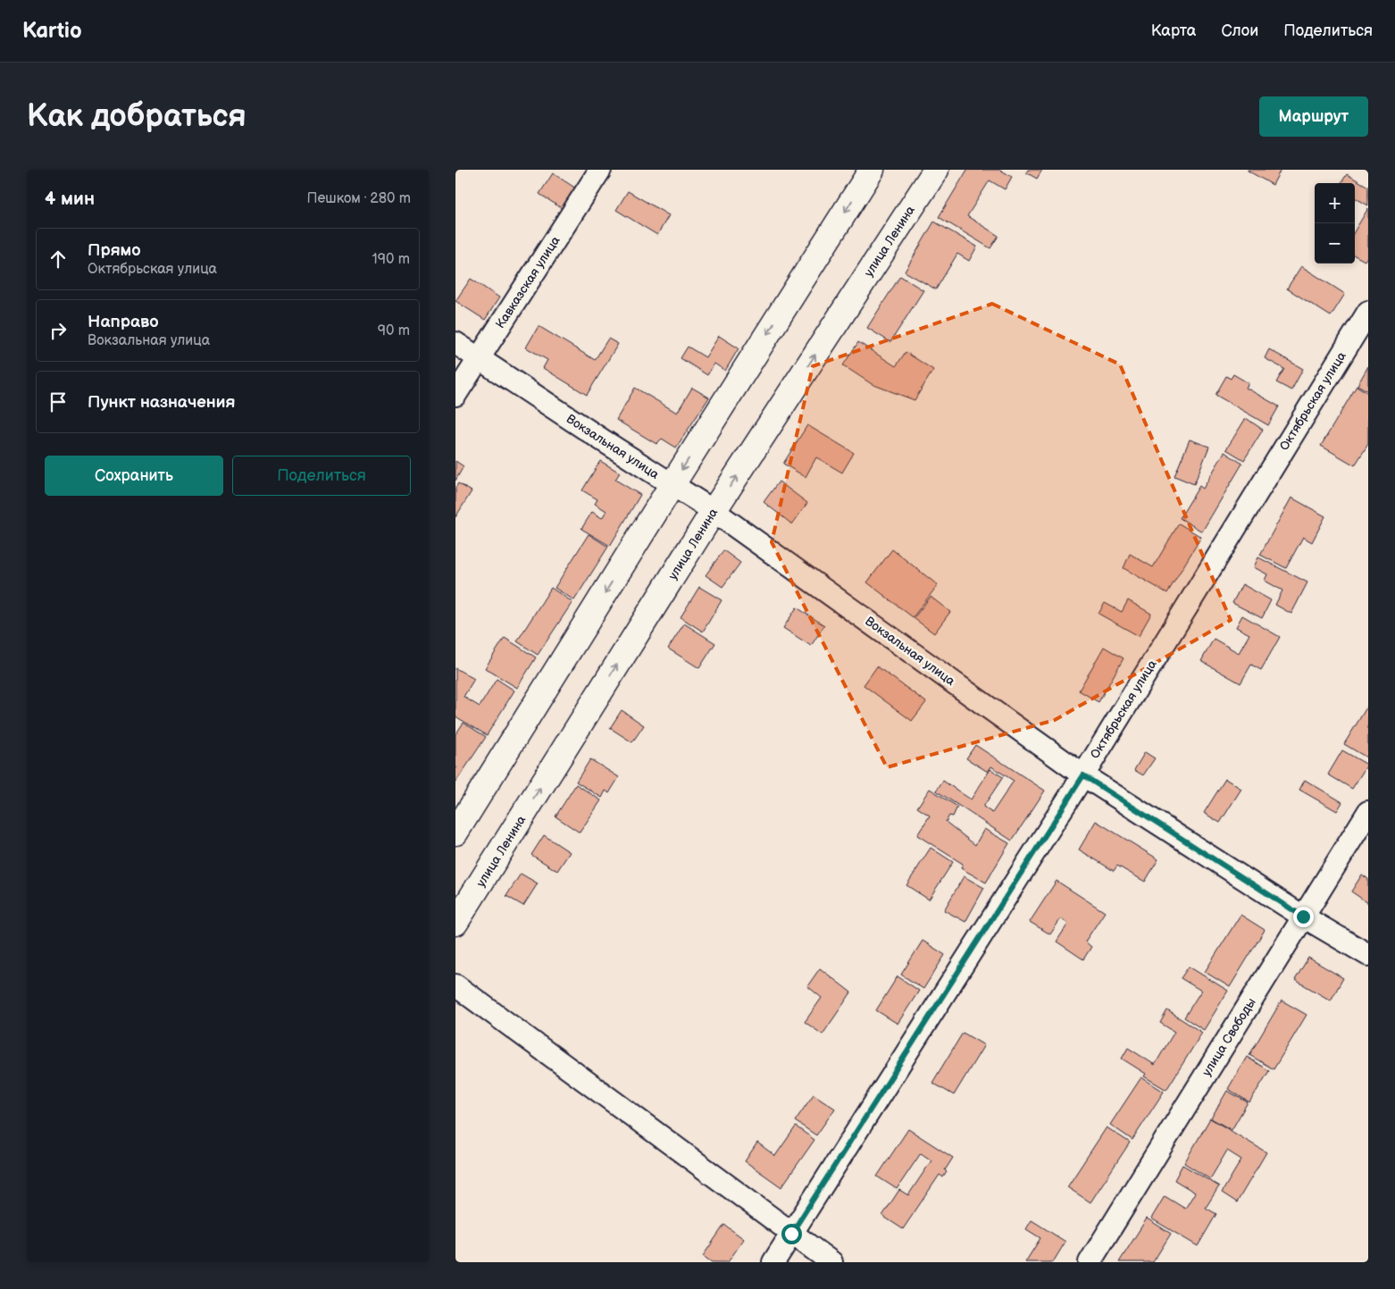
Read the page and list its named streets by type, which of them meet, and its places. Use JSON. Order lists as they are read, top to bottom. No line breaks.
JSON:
{"streets":{"street":["улица Ленина","Кавказская улица","Октябрьская улица","Вокзальная улица","улица Свободы"]},"crossings":[["улица Ленина","Вокзальная улица"],["Кавказская улица","Вокзальная улица"],["Октябрьская улица","Вокзальная улица"],["Вокзальная улица","улица Свободы"]],"page":{"header":"Kartio","nav":["Карта","Слои","Поделиться"],"buttons":["Маршрут",["Сохранить","Поделиться"]],"title":"Как добраться","heading":["4 мин","Пешком · 280 m"],"map_buttons":["+","−"],"list":[["Прямо","Октябрьская улица","190 m"],["Направо","Вокзальная улица","90 m"],"Пункт назначения"]}}
